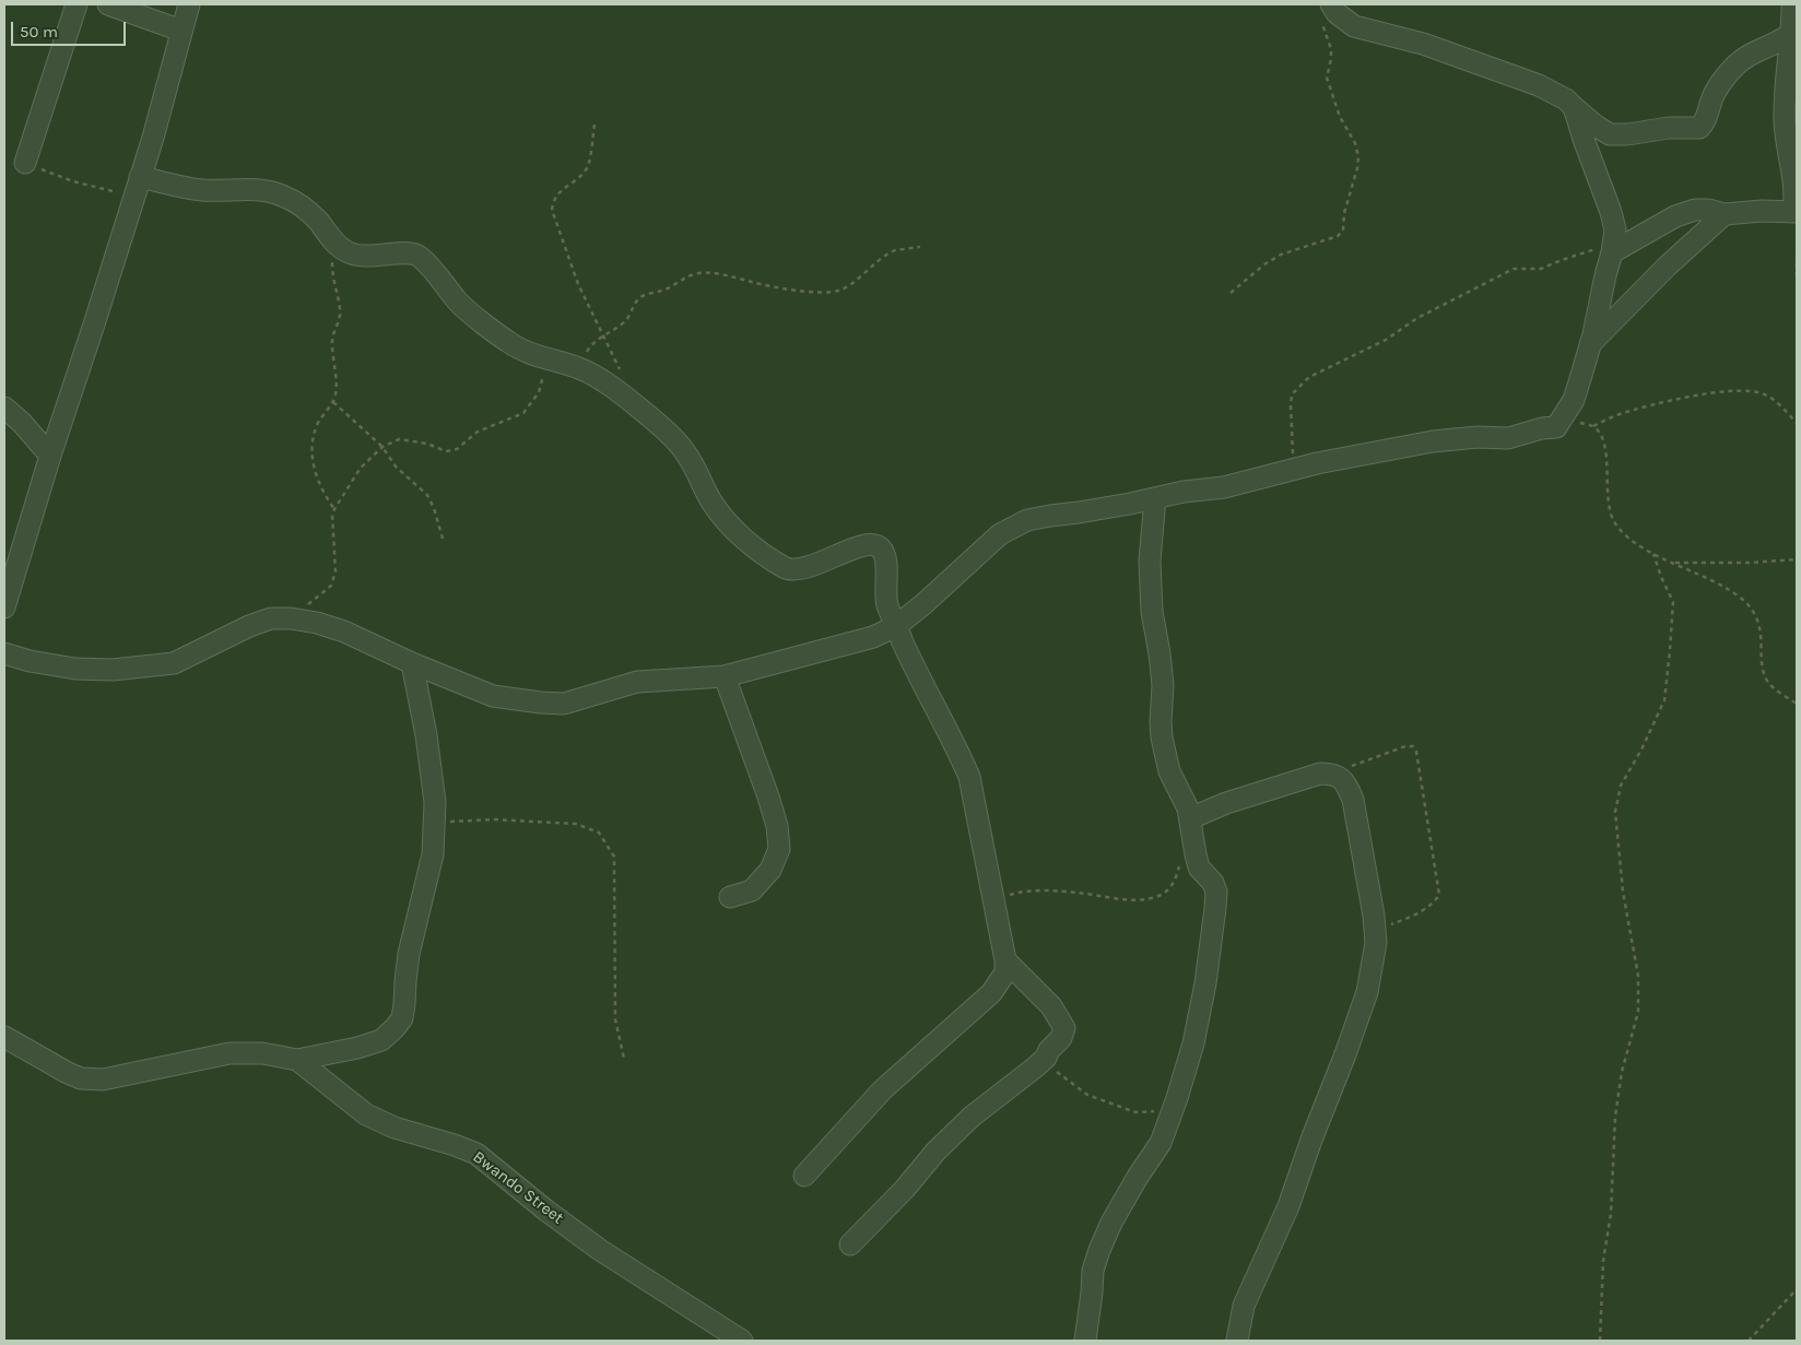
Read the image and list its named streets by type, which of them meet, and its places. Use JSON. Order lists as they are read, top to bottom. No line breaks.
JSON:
{"streets":{"street":["Bwando Street"]},"scale_bar":"50 m"}
